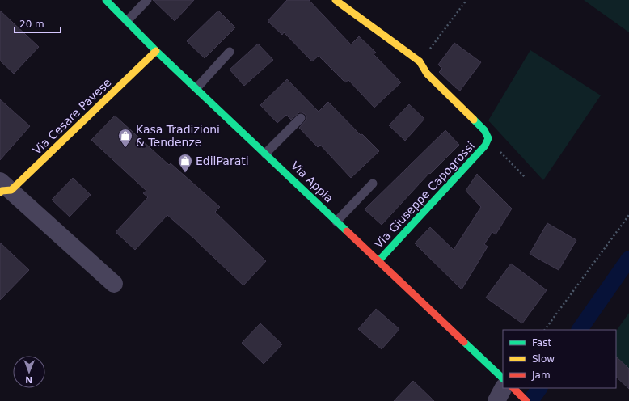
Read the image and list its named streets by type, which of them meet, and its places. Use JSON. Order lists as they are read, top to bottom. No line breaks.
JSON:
{"streets":{"main road":["Via Cesare Pavese","Via Appia","Via Giuseppe Capogrossi"]},"crossings":[["Via Cesare Pavese","Via Appia"],["Via Appia","Via Giuseppe Capogrossi"]],"places":{"shop":["Kasa Tradizioni & Tendenze","EdilParati"]},"legend":["Fast","Slow","Jam"],"scale_bar":"20 m","north":"bottom"}
